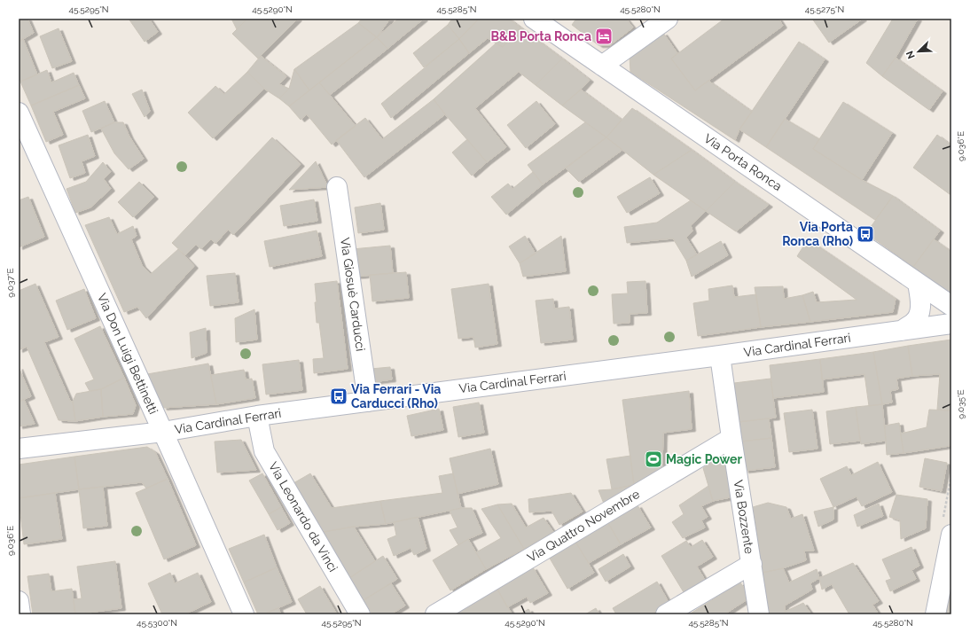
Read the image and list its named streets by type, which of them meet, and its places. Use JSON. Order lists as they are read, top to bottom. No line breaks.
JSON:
{"streets":{"street":["Via Porta Ronca","Via Giosuè Carducci","Via Cardinal Ferrari","Via Don Luigi Bettinetti","Via Leonardo da Vinci","Via Bozzente","Via Quattro Novembre"]},"crossings":[["Via Giosuè Carducci","Via Cardinal Ferrari"],["Via Cardinal Ferrari","Via Don Luigi Bettinetti"],["Via Cardinal Ferrari","Via Leonardo da Vinci"],["Via Cardinal Ferrari","Via Bozzente"],["Via Bozzente","Via Quattro Novembre"]],"places":{"hotel":["B&B Porta Ronca"],"bus stop":["Via Porta Ronca (Rho)","Via Ferrari - Via Carducci (Rho)"],"sports":["Magic Power"]},"north":"bottom left","coordinates":["45.5295°N","45.5290°N","45.5285°N","45.5280°N","45.5275°N","9.036°E","9.037°E","9.035°E","45.5300°N"]}
